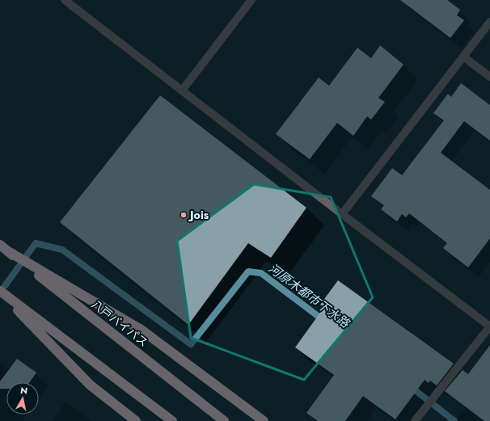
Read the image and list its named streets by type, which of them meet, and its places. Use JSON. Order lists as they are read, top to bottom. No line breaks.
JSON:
{"streets":{"highway":["八戸バイパス"]},"water":["河原木都市下水路"],"places":["Jois"],"north":"top"}
